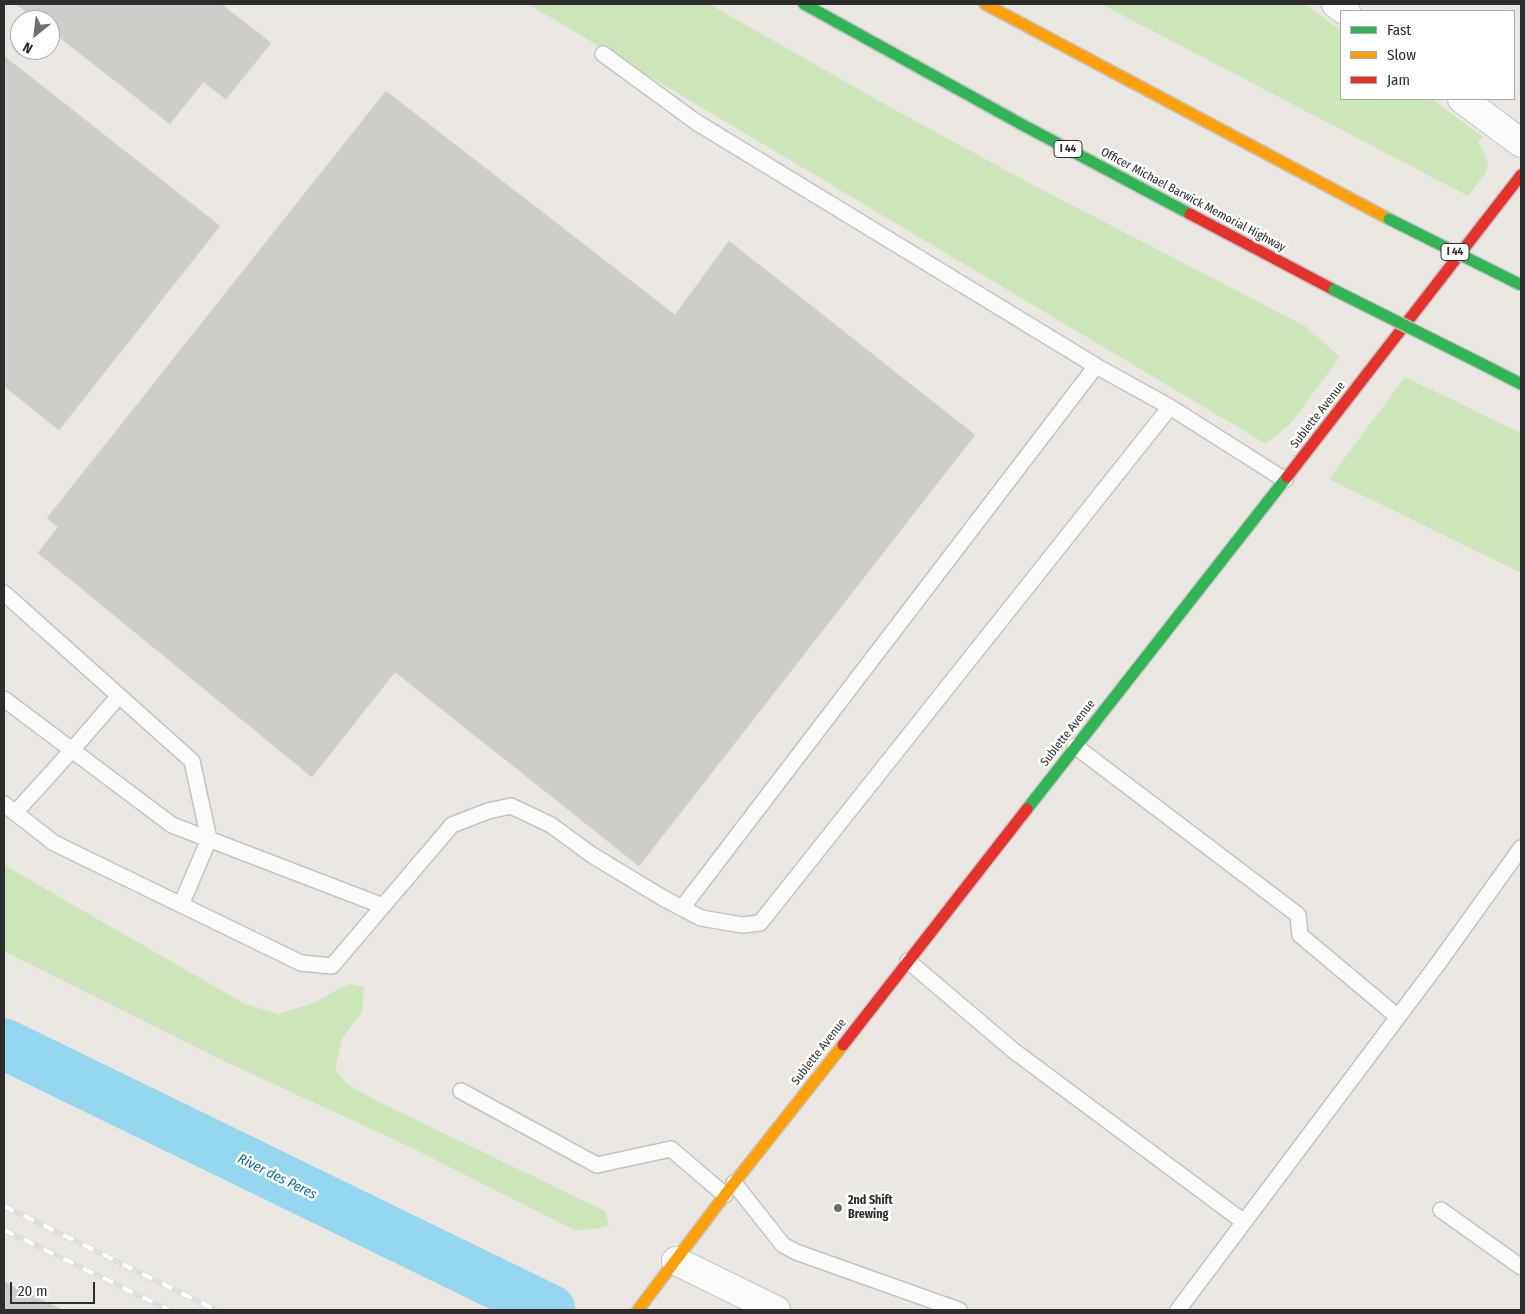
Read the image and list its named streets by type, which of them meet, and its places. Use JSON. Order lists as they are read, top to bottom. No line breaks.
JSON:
{"streets":{"main road":["I 44","Officer Michael Barwick Memorial Highway","Sublette Avenue"]},"water":["River des Peres"],"places":["2nd Shift Brewing"],"legend":["Fast","Slow","Jam"],"scale_bar":"20 m","north":"bottom left"}
